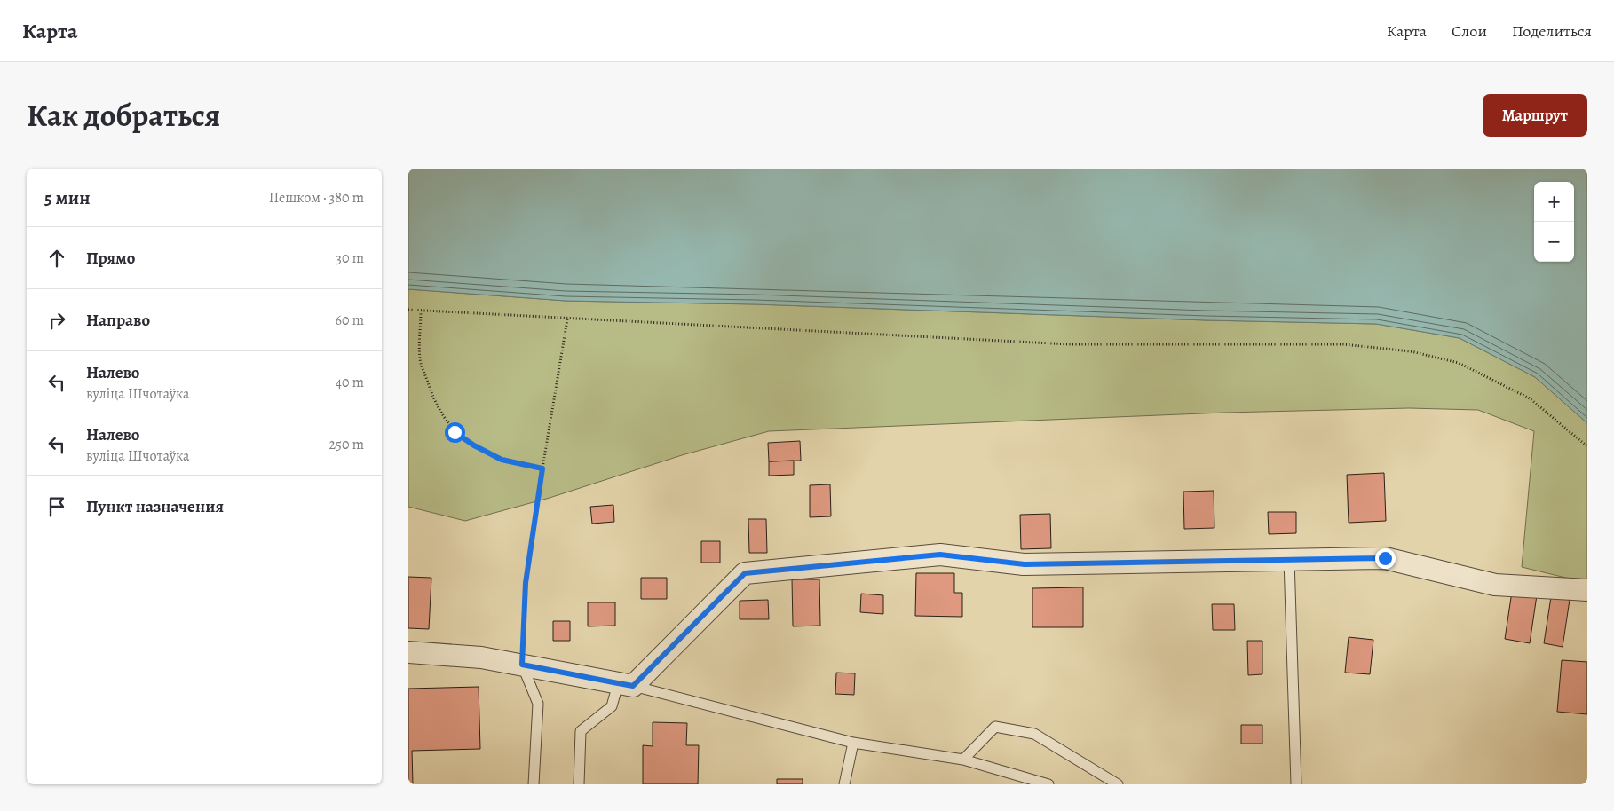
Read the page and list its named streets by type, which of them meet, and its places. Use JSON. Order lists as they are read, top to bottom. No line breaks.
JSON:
{"page":{"header":"Карта","nav":["Карта","Слои","Поделиться"],"title":"Как добраться","buttons":"Маршрут","heading":["5 мин","Пешком · 380 m"],"map_buttons":["+","−"],"list":[["Прямо","30 m"],["Направо","60 m"],["Налево","вуліца Шчотаўка","40 m"],["Налево","вуліца Шчотаўка","250 m"],"Пункт назначения"]}}
